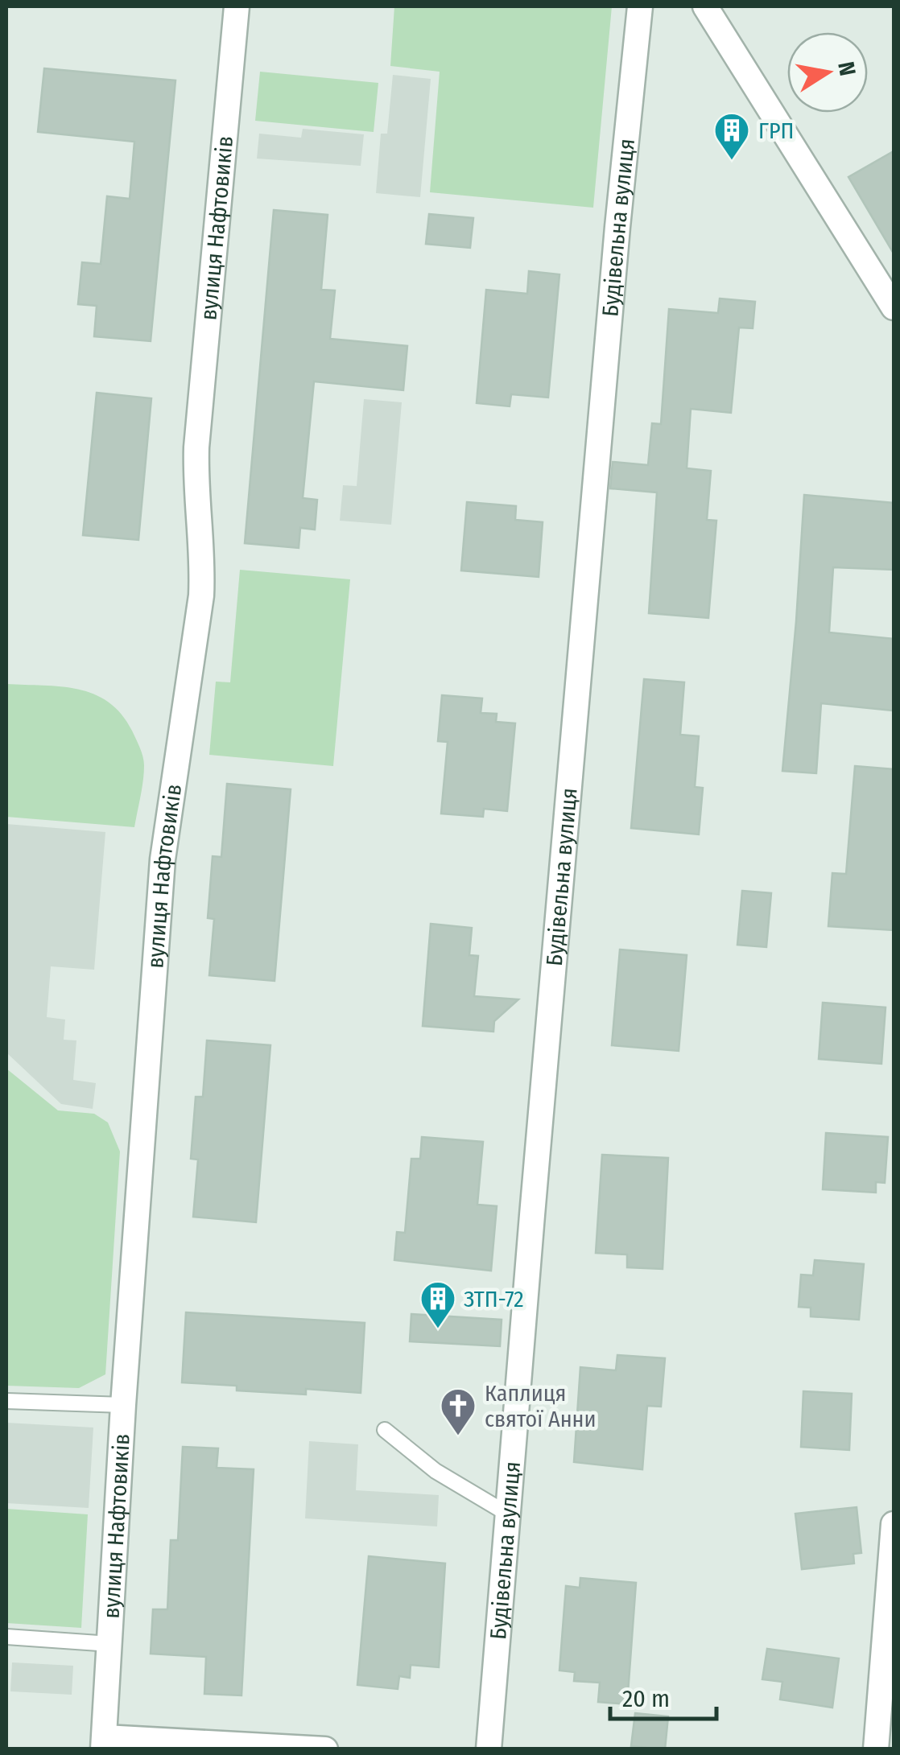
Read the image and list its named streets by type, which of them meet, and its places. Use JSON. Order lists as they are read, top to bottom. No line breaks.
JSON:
{"streets":{"street":["Будівельна вулиця","вулиця Нафтовиків"]},"places":{"building":["ГРП","ЗТП-72"],"church":["Каплиця святої Анни"]},"scale_bar":"20 m","north":"right"}
